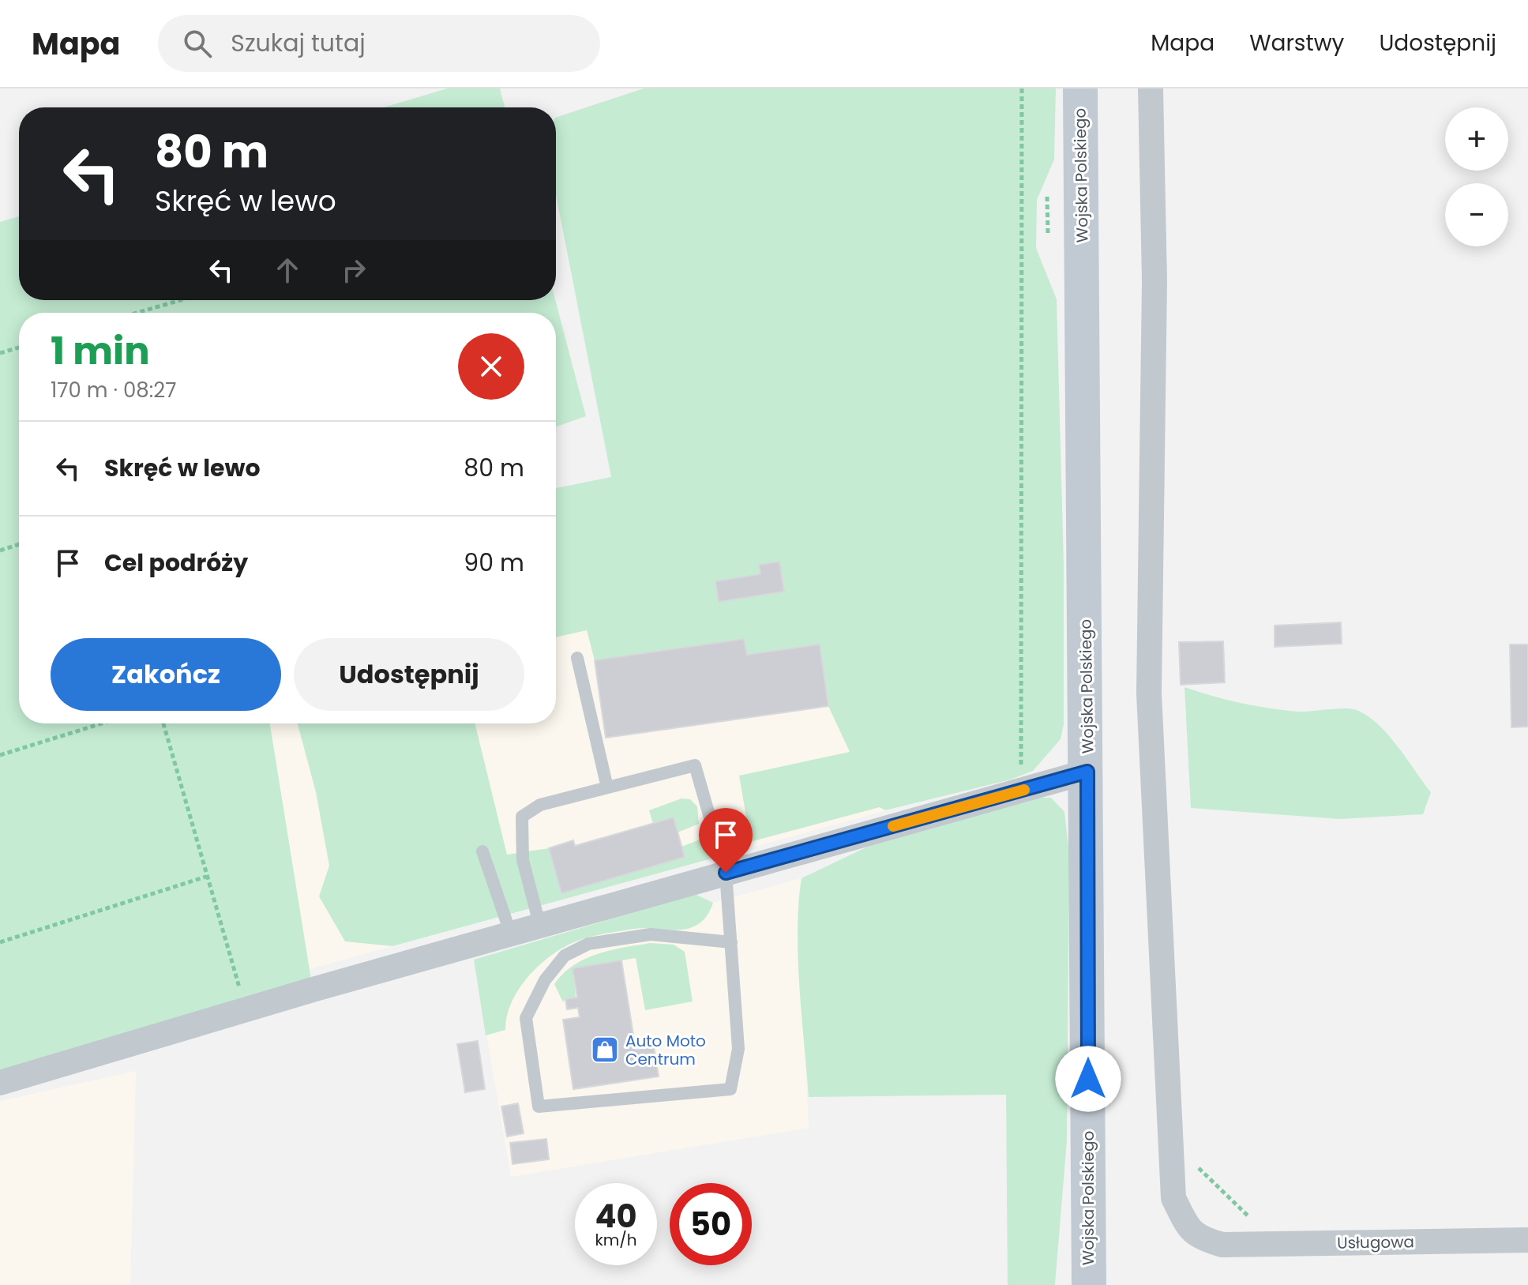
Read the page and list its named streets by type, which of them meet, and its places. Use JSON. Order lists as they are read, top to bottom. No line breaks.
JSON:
{"streets":{"main road":["Wojska Polskiego"],"street":["Usługowa"]},"places":{"shop":["Auto Moto Centrum"]},"page":{"header":"Mapa","search":"Szukaj tutaj","nav":["Mapa","Warstwy","Udostępnij"],"map_buttons":["+","−"],"turn":["80 m","Skręć w lewo"],"heading":["1 min","170 m · 08:27"],"list":[{"name":"Skręć w lewo","value":"80 m"},{"name":"Cel podróży","value":"90 m"}],"buttons":["Zakończ","Udostępnij"],"speed":"40 km/h","limit":"50"}}
